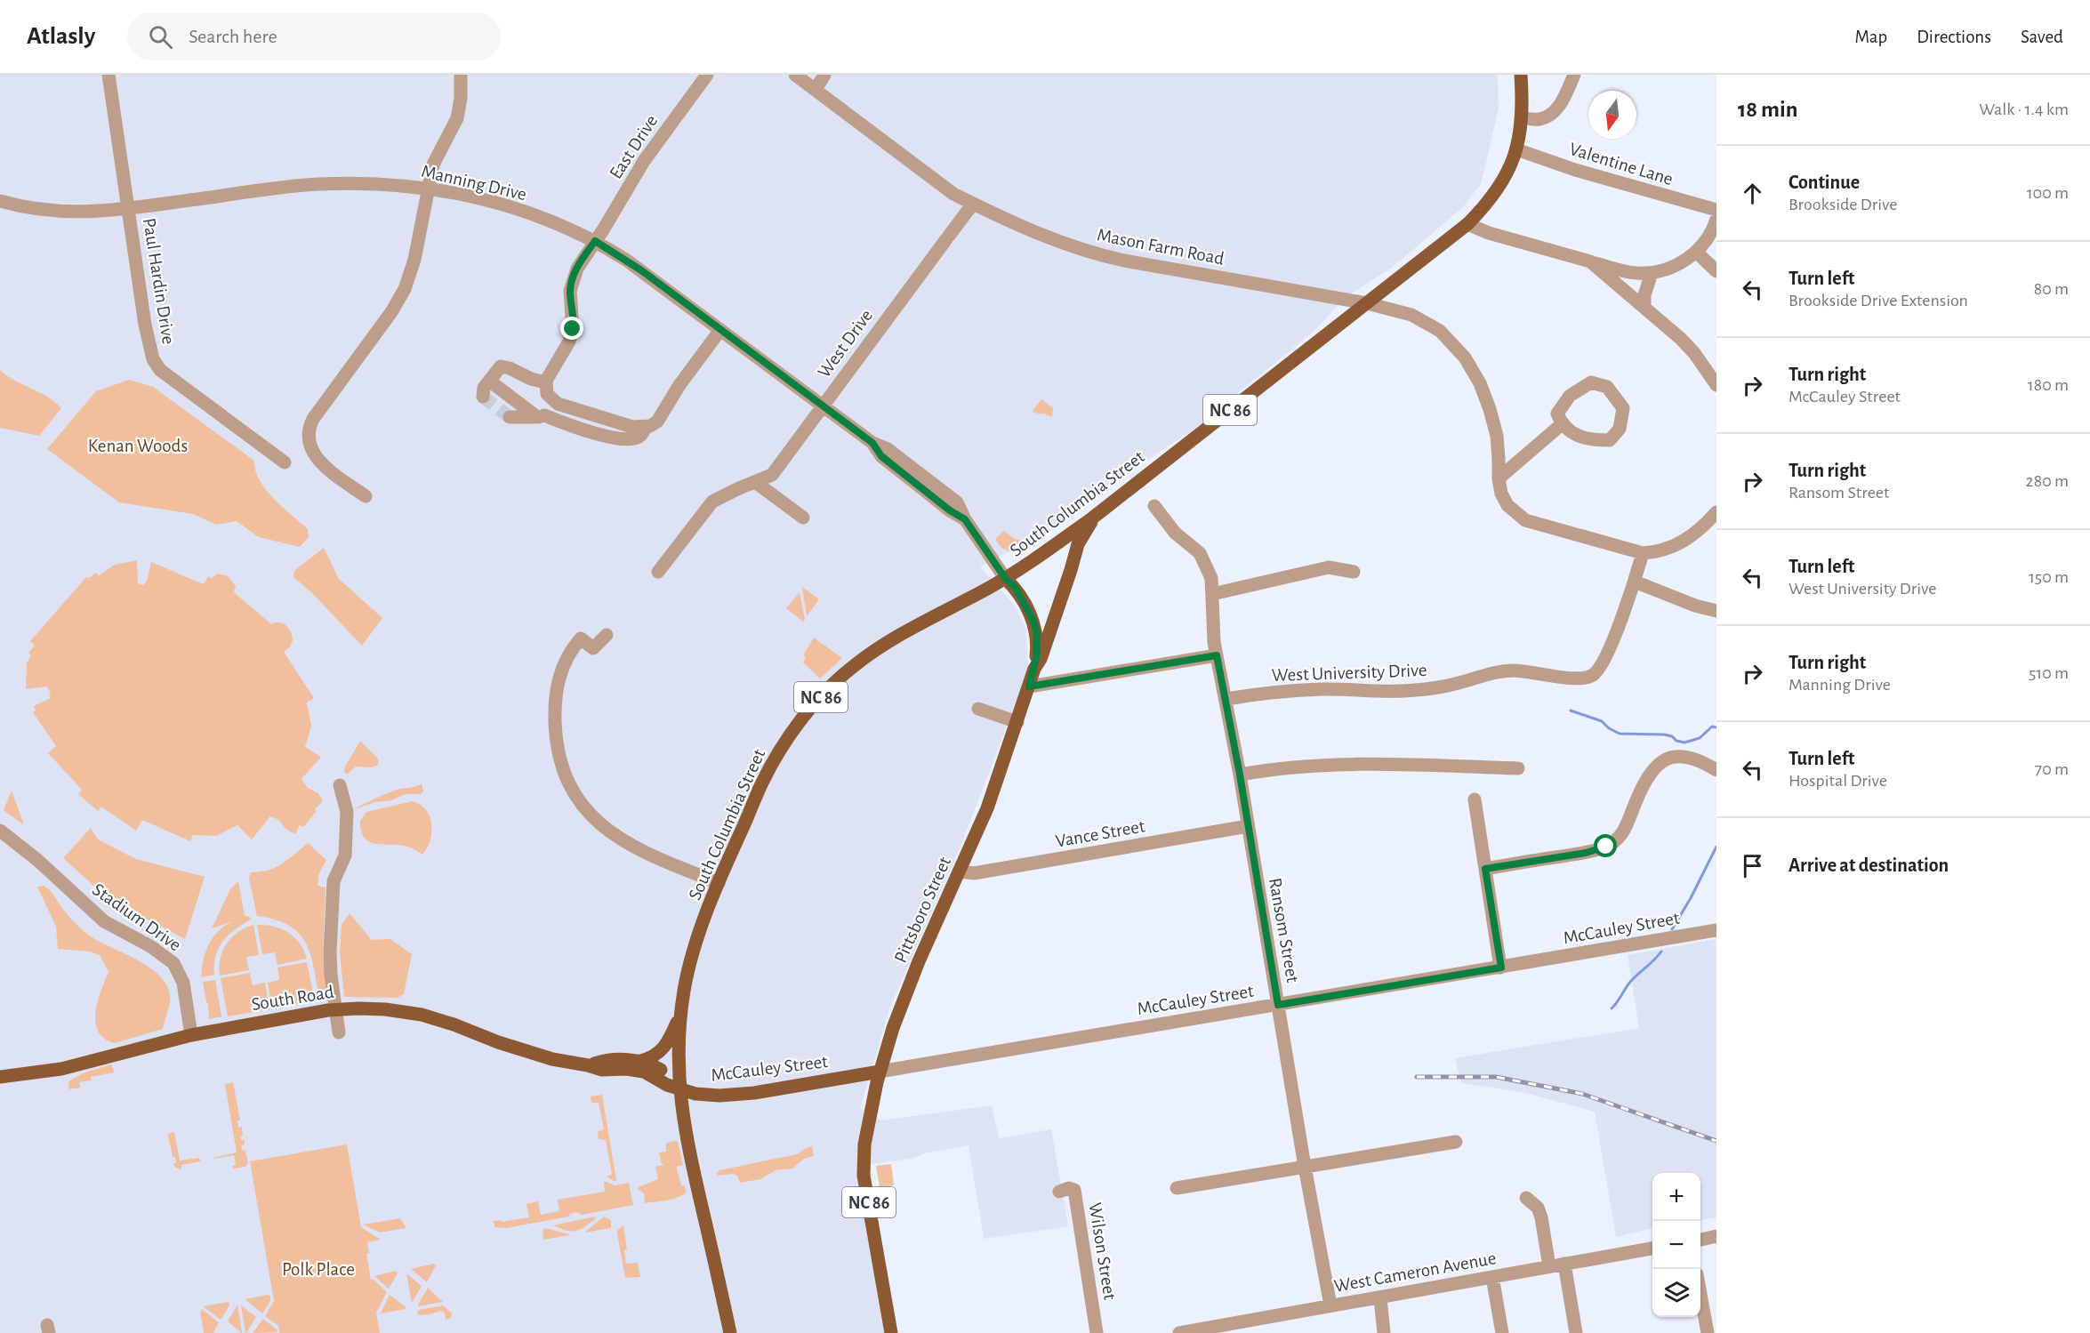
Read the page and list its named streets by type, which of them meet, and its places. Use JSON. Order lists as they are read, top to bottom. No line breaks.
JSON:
{"streets":{"main road":["Manning Drive","NC 86","South Columbia Street","Pittsboro Street","McCauley Street","South Road"],"street":["East Drive","Valentine Lane","Mason Farm Road","Paul Hardin Drive","West Drive","West University Drive","Vance Street","Stadium Drive","Ransom Street","Wilson Street","West Cameron Avenue"]},"crossings":[["East Drive","Manning Drive"],["Valentine Lane","South Columbia Street"],["Manning Drive","Paul Hardin Drive"],["Manning Drive","West Drive"],["Manning Drive","South Columbia Street"],["Manning Drive","Pittsboro Street"],["Mason Farm Road","West Drive"],["Mason Farm Road","South Columbia Street"],["South Columbia Street","Pittsboro Street"],["South Columbia Street","McCauley Street"],["South Columbia Street","South Road"],["West University Drive","Ransom Street"],["Vance Street","Pittsboro Street"],["Vance Street","Ransom Street"],["Pittsboro Street","McCauley Street"],["Stadium Drive","South Road"],["McCauley Street","Ransom Street"],["McCauley Street","South Road"],["Ransom Street","West Cameron Avenue"]],"parks":["Kenan Woods","Polk Place"],"north":"bottom","page":{"header":"Atlasly","search":"Search here","nav":["Map","Directions","Saved"],"heading":["18 min","Walk · 1.4 km"],"list":[["Continue","Brookside Drive","100 m"],["Turn left","Brookside Drive Extension","80 m"],["Turn right","McCauley Street","180 m"],["Turn right","Ransom Street","280 m"],["Turn left","West University Drive","150 m"],["Turn right","Manning Drive","510 m"],["Turn left","Hospital Drive","70 m"],"Arrive at destination"],"map_buttons":["+","−"]}}
